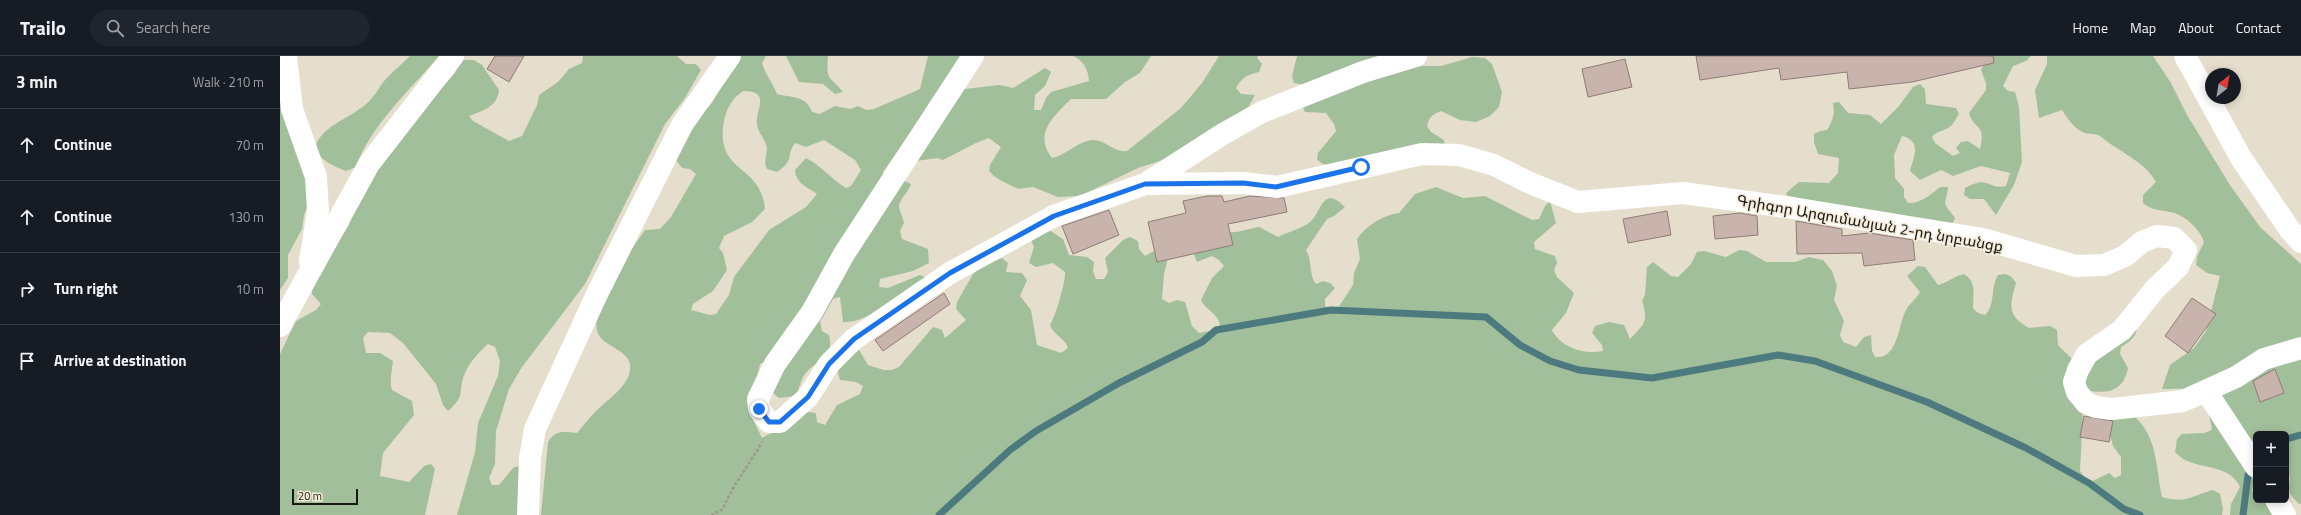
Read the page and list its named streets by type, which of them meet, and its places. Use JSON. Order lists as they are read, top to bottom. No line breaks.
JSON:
{"streets":{"street":["Գրիգոր Արզումանյան 2-րդ նրբանցք"]},"scale_bar":"20 m","north":"top right","page":{"header":"Trailo","search":"Search here","nav":["Home","Map","About","Contact"],"heading":["3 min","Walk · 210 m"],"list":[["Continue","70 m"],["Continue","130 m"],["Turn right","10 m"],"Arrive at destination"],"map_buttons":["+","−"],"scale":"20 m"}}
